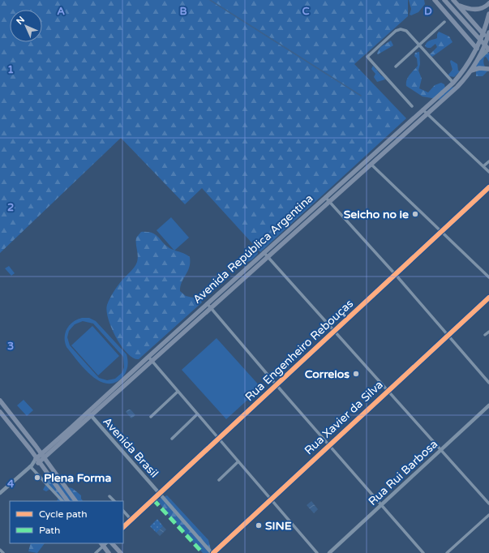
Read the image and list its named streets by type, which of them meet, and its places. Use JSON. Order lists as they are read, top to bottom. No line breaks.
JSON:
{"streets":{"main road":["Avenida República Argentina"],"street":["Rua Engenheiro Rebouças","Rua Xavier da Silva","Avenida Brasil","Rua Rui Barbosa"]},"crossings":[["Avenida República Argentina","Avenida Brasil"],["Rua Engenheiro Rebouças","Avenida Brasil"],["Rua Xavier da Silva","Avenida Brasil"]],"places":["Seicho no ie","Correios","Plena Forma","SINE"],"legend":["Cycle path","Path"],"north":"top left","grid":{"columns":["A","B","C","D"],"rows":["1","2","3","4"]}}
